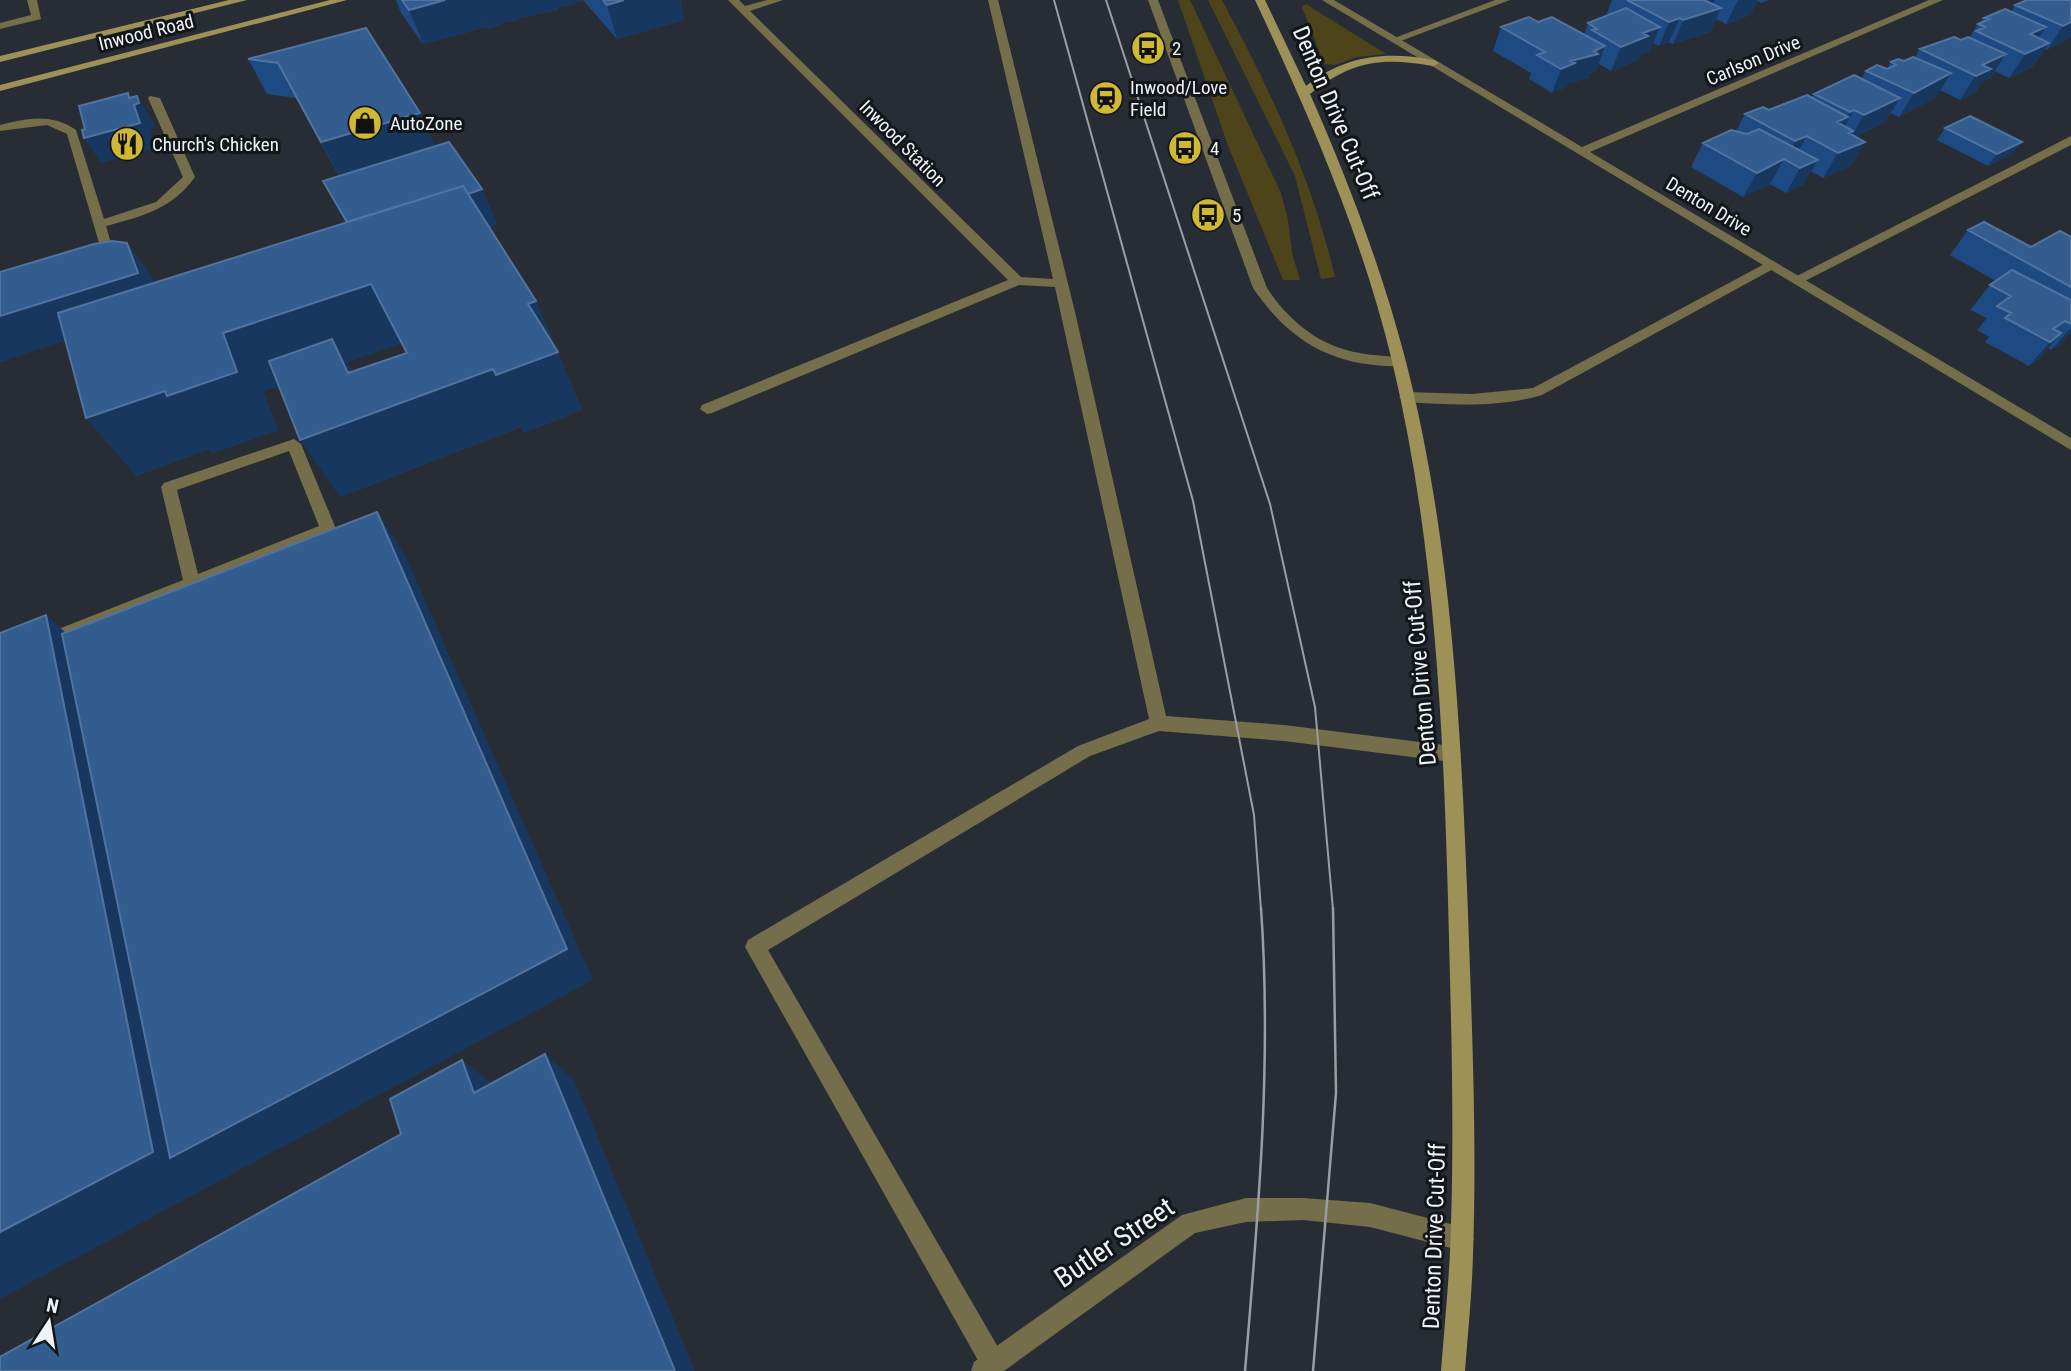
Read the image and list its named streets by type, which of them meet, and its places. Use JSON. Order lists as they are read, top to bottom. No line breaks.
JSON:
{"streets":{"main road":["Inwood Road","Denton Drive Cut-Off"],"street":["Carlson Drive","Inwood Station","Denton Drive","Butler Street"]},"crossings":[["Carlson Drive","Denton Drive"],["Denton Drive Cut-Off","Butler Street"]],"places":{"bus stop":["2","4","5"],"station":["Inwood/Love Field"],"shop":["AutoZone"],"restaurant":["Church's Chicken"]},"north":"top"}
